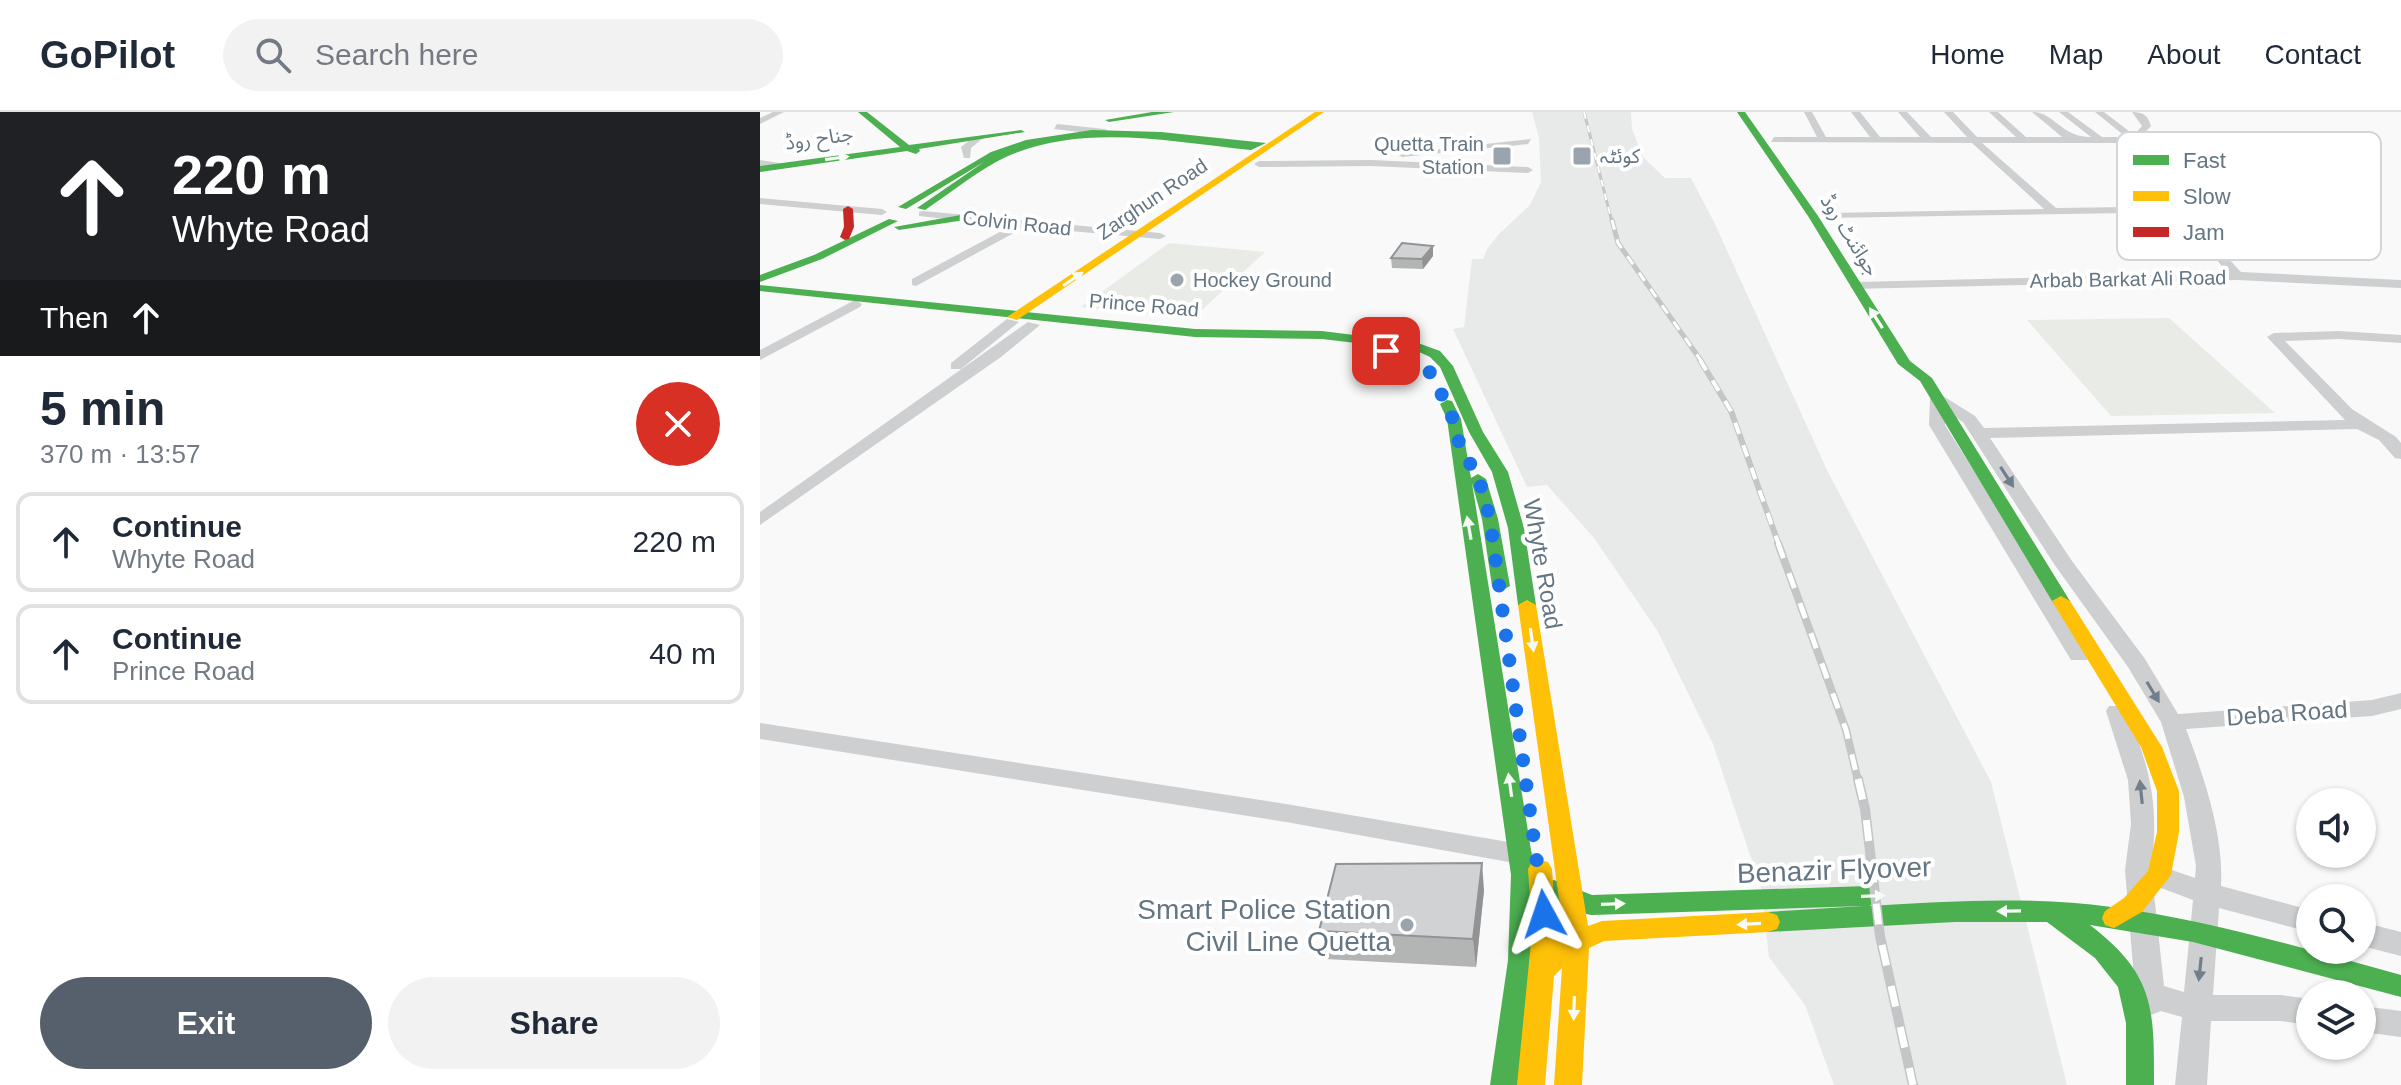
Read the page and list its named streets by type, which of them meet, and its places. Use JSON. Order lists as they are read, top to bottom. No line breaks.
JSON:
{"streets":{"main road":["جناح روڈ","Zarghun Road","جوائنٹ روڈ","Prince Road","Whyte Road","Benazir Flyover"],"street":["Colvin Road","Arbab Barkat Ali Road","Deba Road"]},"crossings":[["Zarghun Road","Colvin Road"],["Zarghun Road","Prince Road"],["جوائنٹ روڈ","Arbab Barkat Ali Road"],["جوائنٹ روڈ","Benazir Flyover"],["Prince Road","Whyte Road"]],"places":{"transit":["Quetta Train Station","کوئٹہ"],"other":["Hockey Ground","Smart Police Station Civil Line Quetta"]},"legend":["Fast","Slow","Jam"],"page":{"header":"GoPilot","search":"Search here","nav":["Home","Map","About","Contact"],"turn":["220 m","Whyte Road"],"then":"Then","heading":["5 min","370 m · 13:57"],"list":[{"name":"Continue","note":"Whyte Road","value":"220 m"},{"name":"Continue","note":"Prince Road","value":"40 m"}],"buttons":["Exit","Share"]}}
